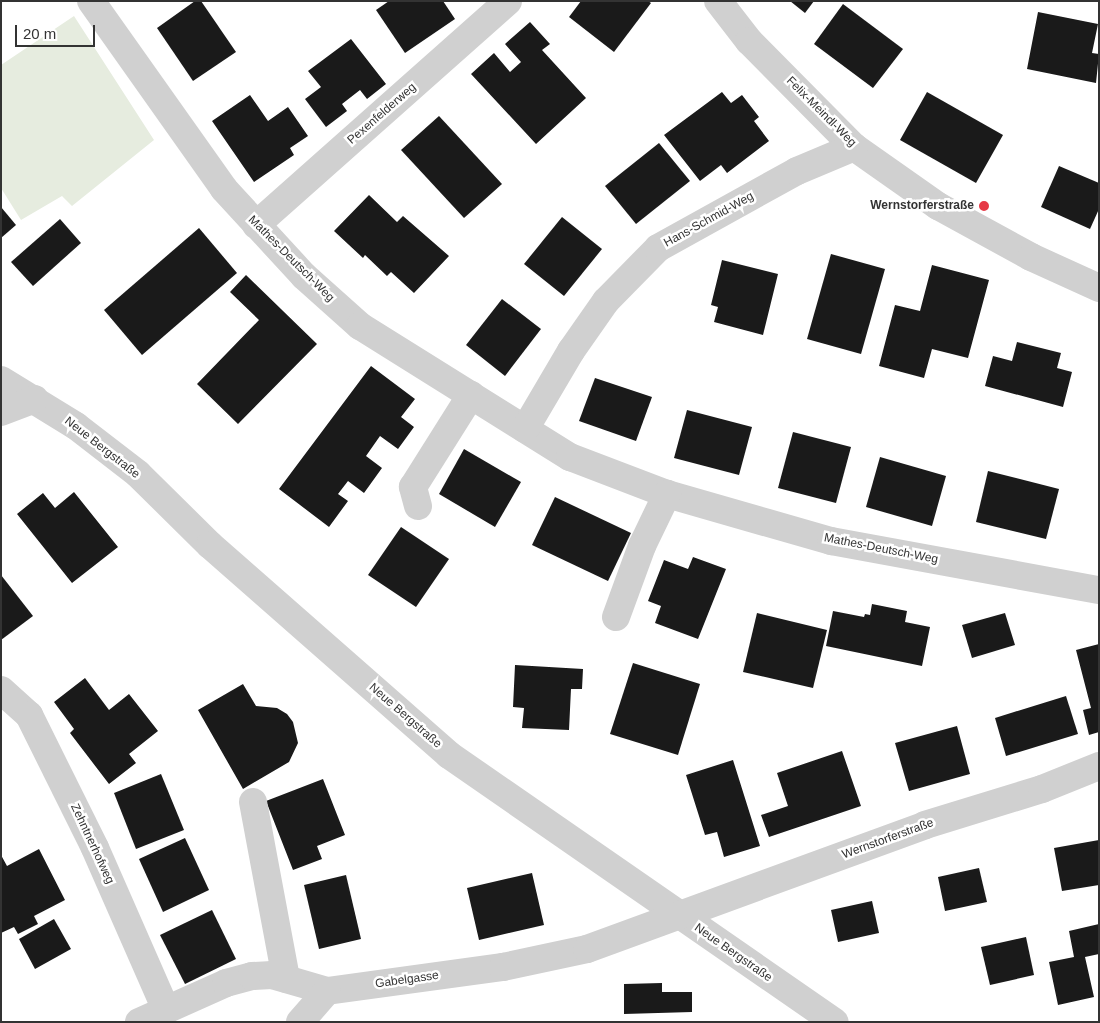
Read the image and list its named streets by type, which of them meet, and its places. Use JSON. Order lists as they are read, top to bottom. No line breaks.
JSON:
{"streets":{"street":["Felix-Meindl-Weg","Pexenfelderweg","Hans-Schmid-Weg","Mathes-Deutsch-Weg","Neue Bergstraße","Wernstorferstraße","Zehntnerhofweg","Gabelgasse"]},"crossings":[["Felix-Meindl-Weg","Hans-Schmid-Weg"],["Pexenfelderweg","Mathes-Deutsch-Weg"],["Hans-Schmid-Weg","Mathes-Deutsch-Weg"],["Neue Bergstraße","Wernstorferstraße"],["Neue Bergstraße","Gabelgasse"],["Wernstorferstraße","Gabelgasse"],["Zehntnerhofweg","Gabelgasse"]],"places":["Wernstorferstraße"],"scale_bar":"20 m"}
